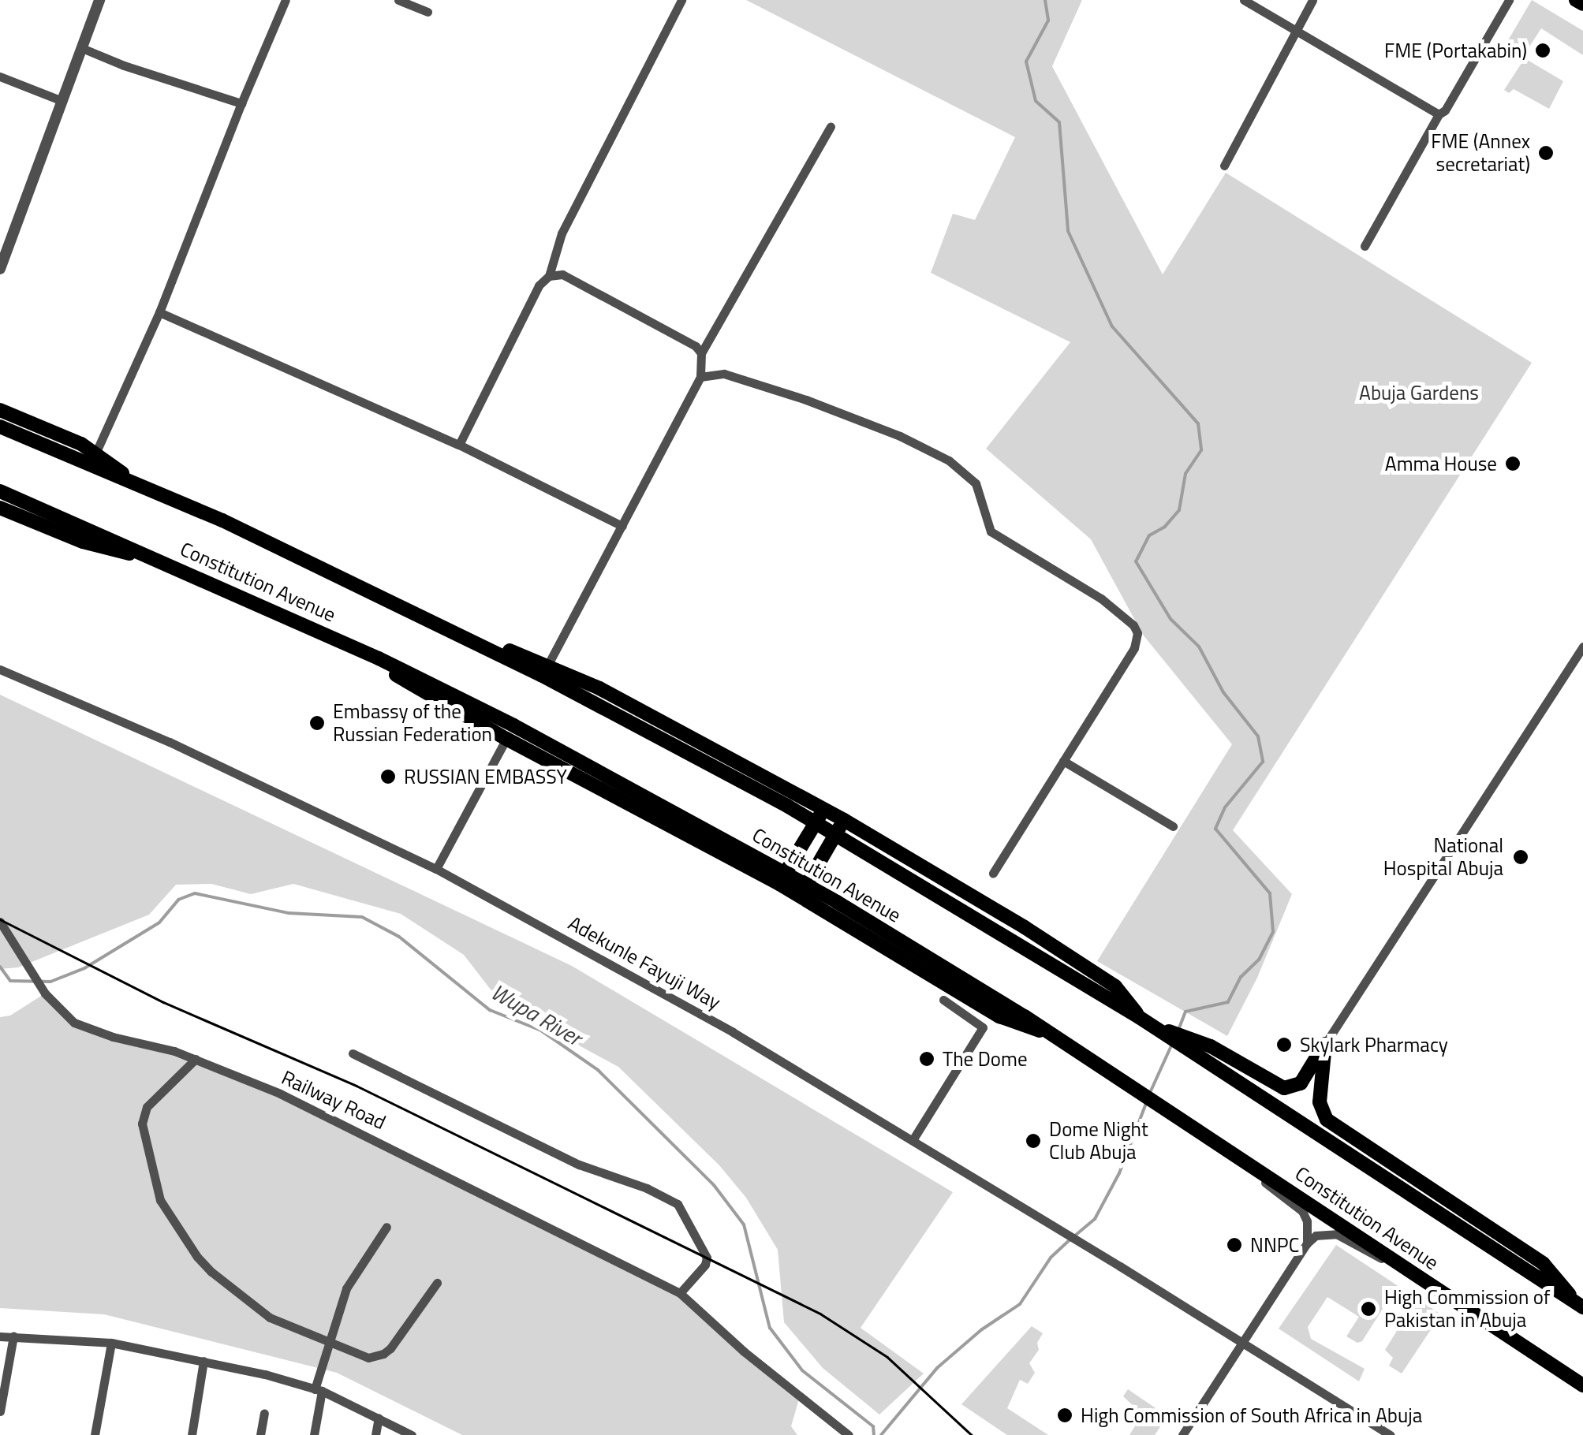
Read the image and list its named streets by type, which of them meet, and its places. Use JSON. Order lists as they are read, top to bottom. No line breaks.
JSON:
{"streets":{"main road":["Constitution Avenue"],"street":["Adekunle Fayuji Way","Railway Road"]},"water":["Wupa River"],"parks":["Abuja Gardens"],"places":["FME (Portakabin)","FME (Annex secretariat)","Amma House","Embassy of the Russian Federation","RUSSIAN EMBASSY","National Hospital Abuja","Skylark Pharmacy","The Dome","Dome Night Club Abuja","NNPC","High Commission of Pakistan in Abuja","High Commission of South Africa in Abuja"]}
